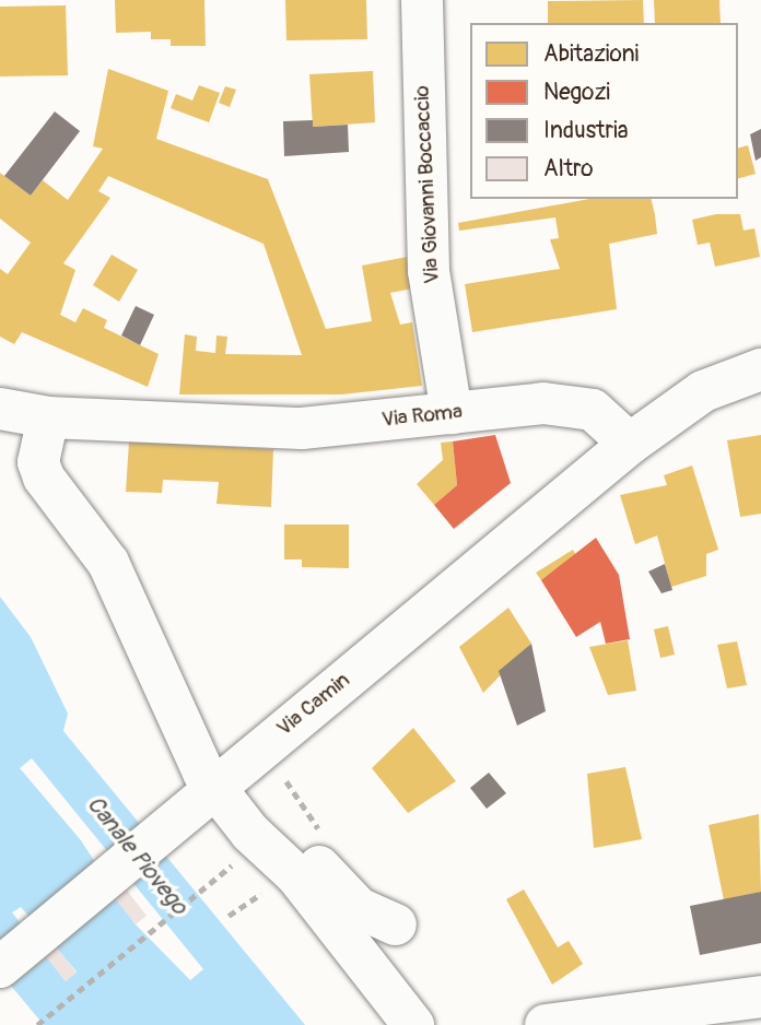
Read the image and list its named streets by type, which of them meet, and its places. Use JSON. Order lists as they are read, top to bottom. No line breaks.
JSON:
{"streets":{"street":["Via Giovanni Boccaccio","Via Roma","Via Camin"]},"crossings":[["Via Giovanni Boccaccio","Via Roma"],["Via Roma","Via Camin"]],"water":["Canale Piovego"],"legend":["Abitazioni","Negozi","Industria","Altro"]}
